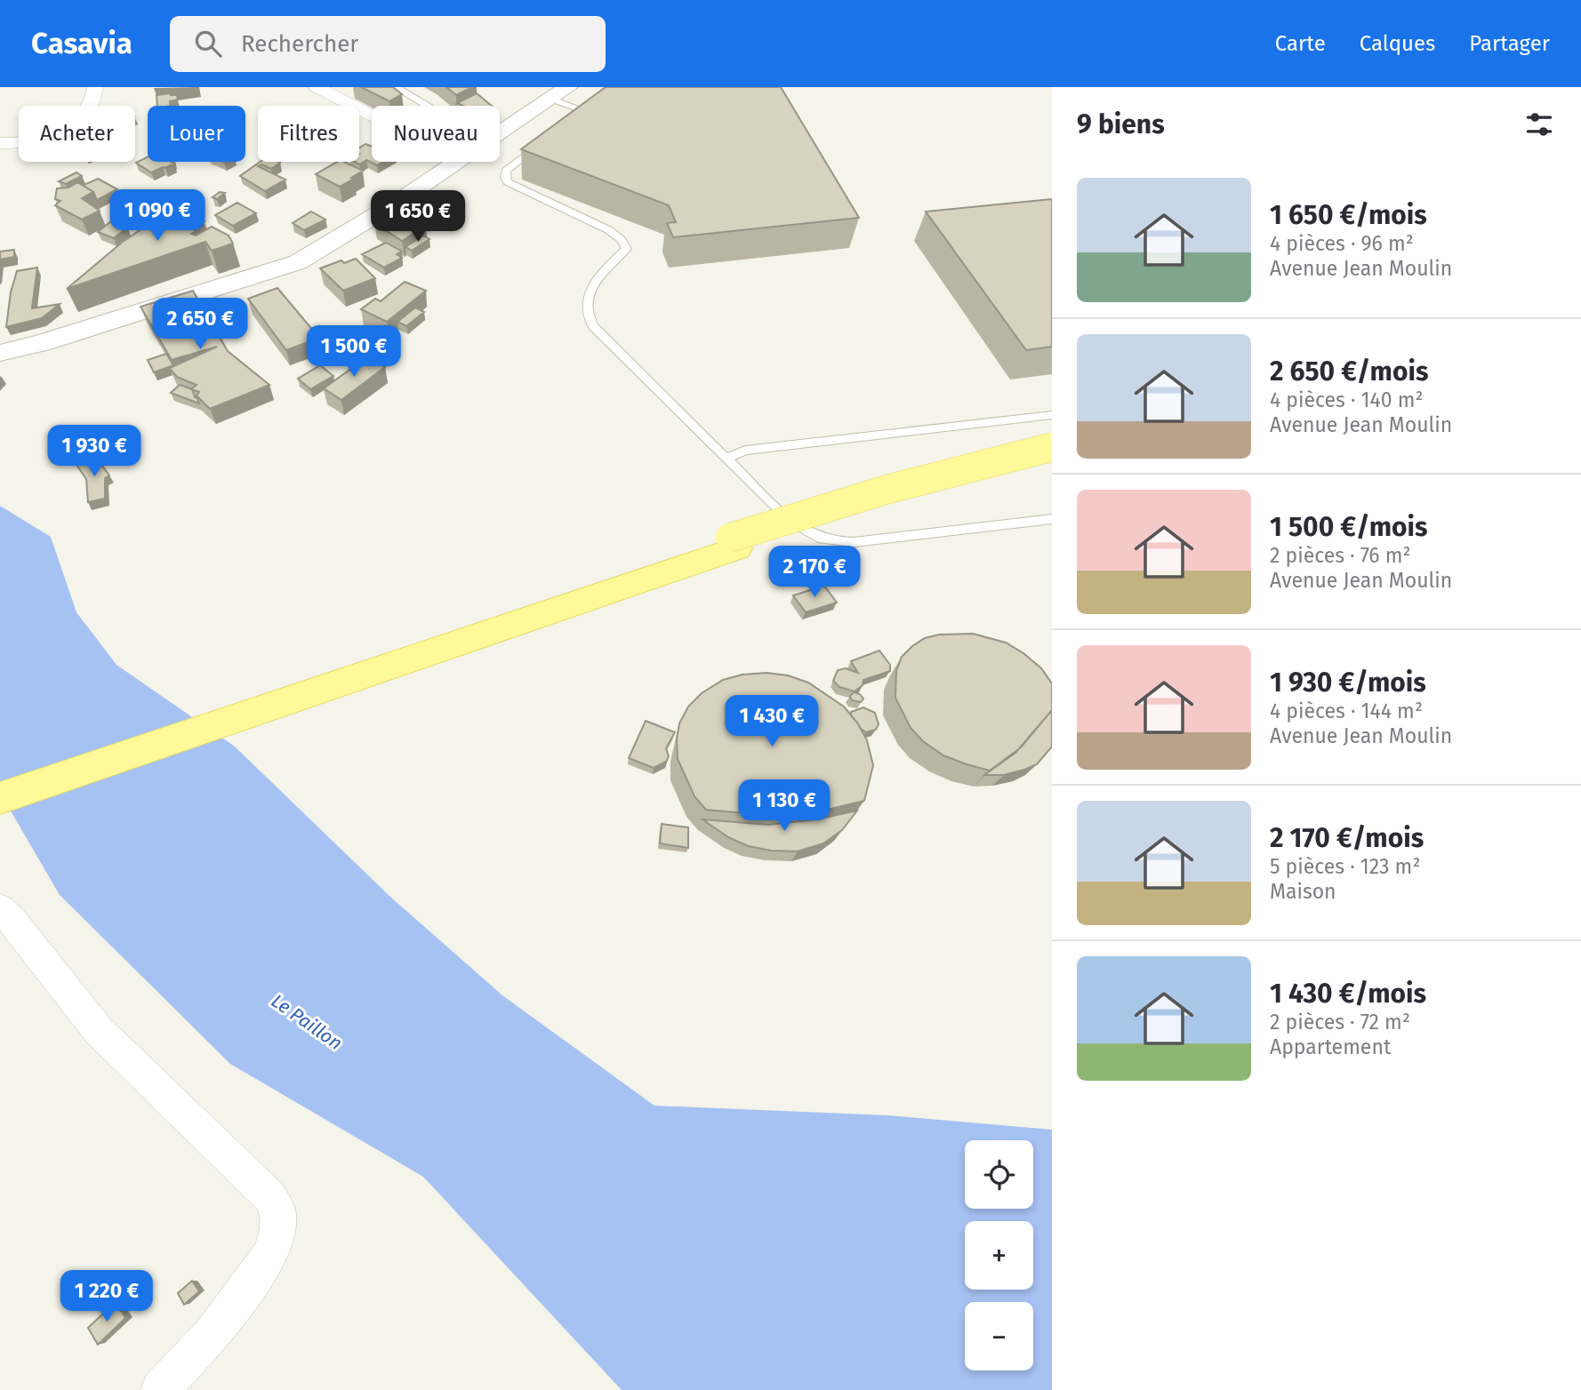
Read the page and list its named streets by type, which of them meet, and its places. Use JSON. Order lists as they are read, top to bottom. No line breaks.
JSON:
{"water":["Le Paillon"],"page":{"header":"Casavia","search":"Rechercher","nav":["Carte","Calques","Partager"],"heading":"9 biens","chip":["Acheter","Louer","Filtres","Nouveau"],"list":[{"name":"1 650 €/mois","note":"4 pièces · 96 m² · Avenue Jean Moulin"},{"name":"2 650 €/mois","note":"4 pièces · 140 m² · Avenue Jean Moulin"},{"name":"1 500 €/mois","note":"2 pièces · 76 m² · Avenue Jean Moulin"},{"name":"1 930 €/mois","note":"4 pièces · 144 m² · Avenue Jean Moulin"},{"name":"2 170 €/mois","note":"5 pièces · 123 m² · Maison"},{"name":"1 430 €/mois","note":"2 pièces · 72 m² · Appartement"}],"price":["1 090 €","1 650 €","2 650 €","1 500 €","1 930 €","2 170 €","1 430 €","1 130 €","1 220 €"],"map_buttons":["+","−"]}}
